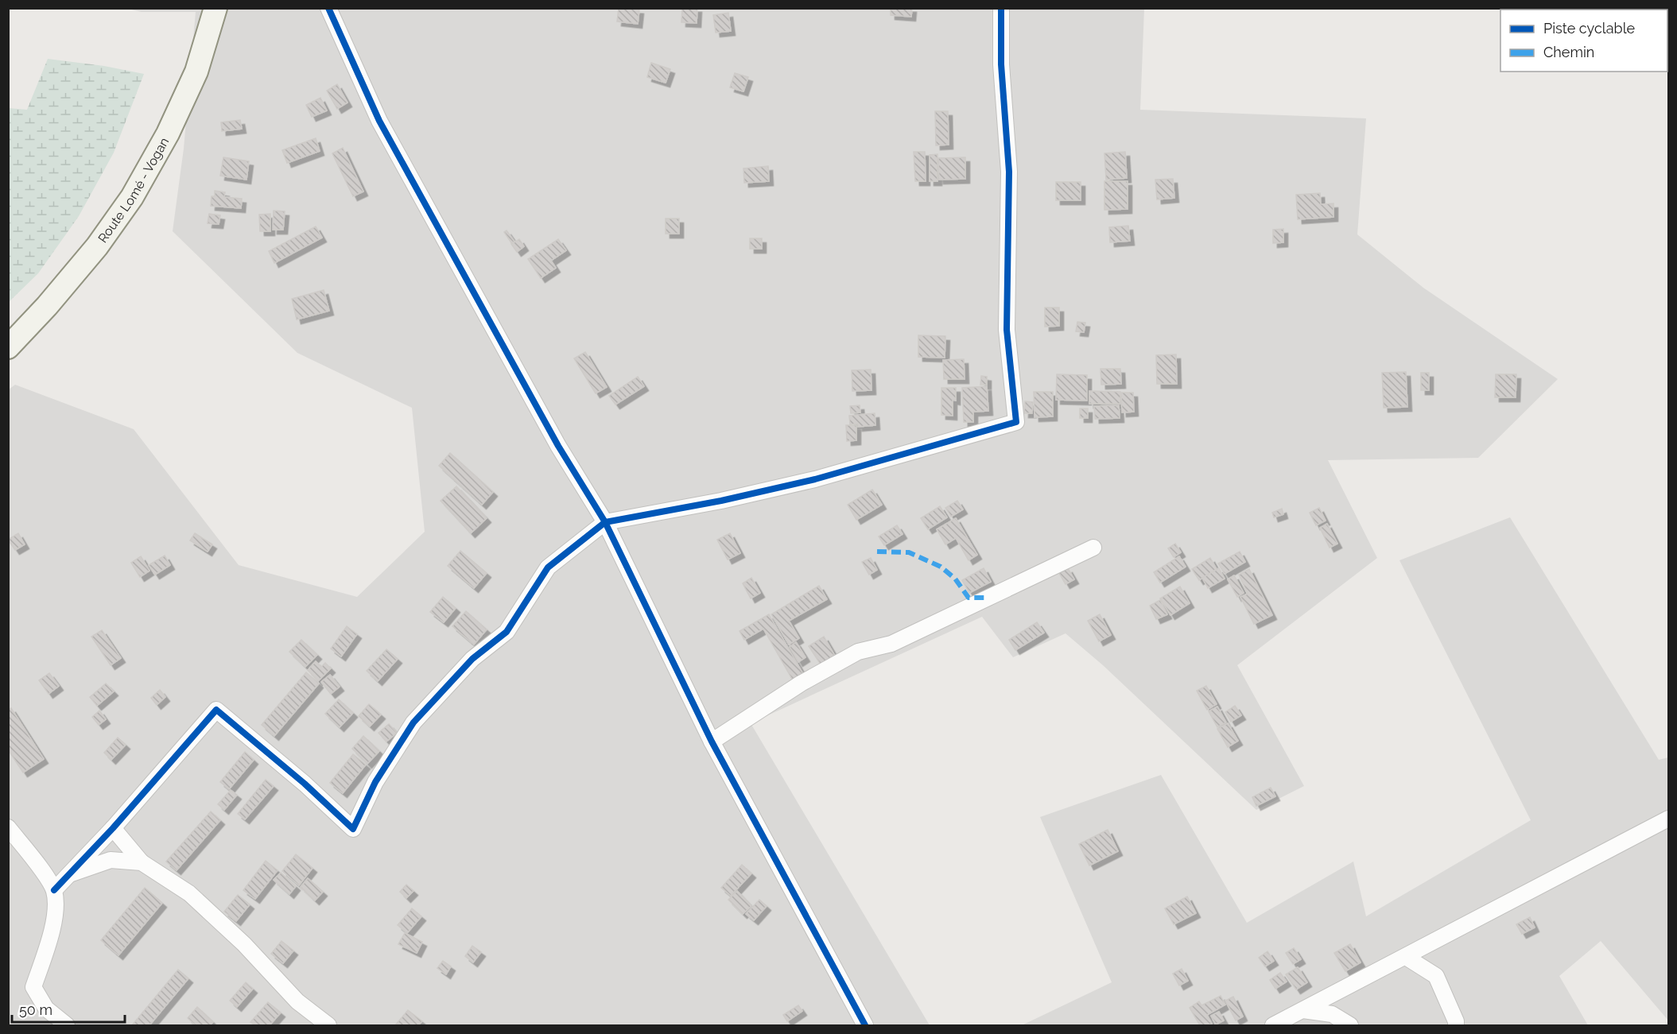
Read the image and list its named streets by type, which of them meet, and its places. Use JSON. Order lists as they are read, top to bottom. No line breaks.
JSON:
{"streets":{"main road":["Route Lomé - Vogan"]},"legend":["Piste cyclable","Chemin"],"scale_bar":"50 m"}
